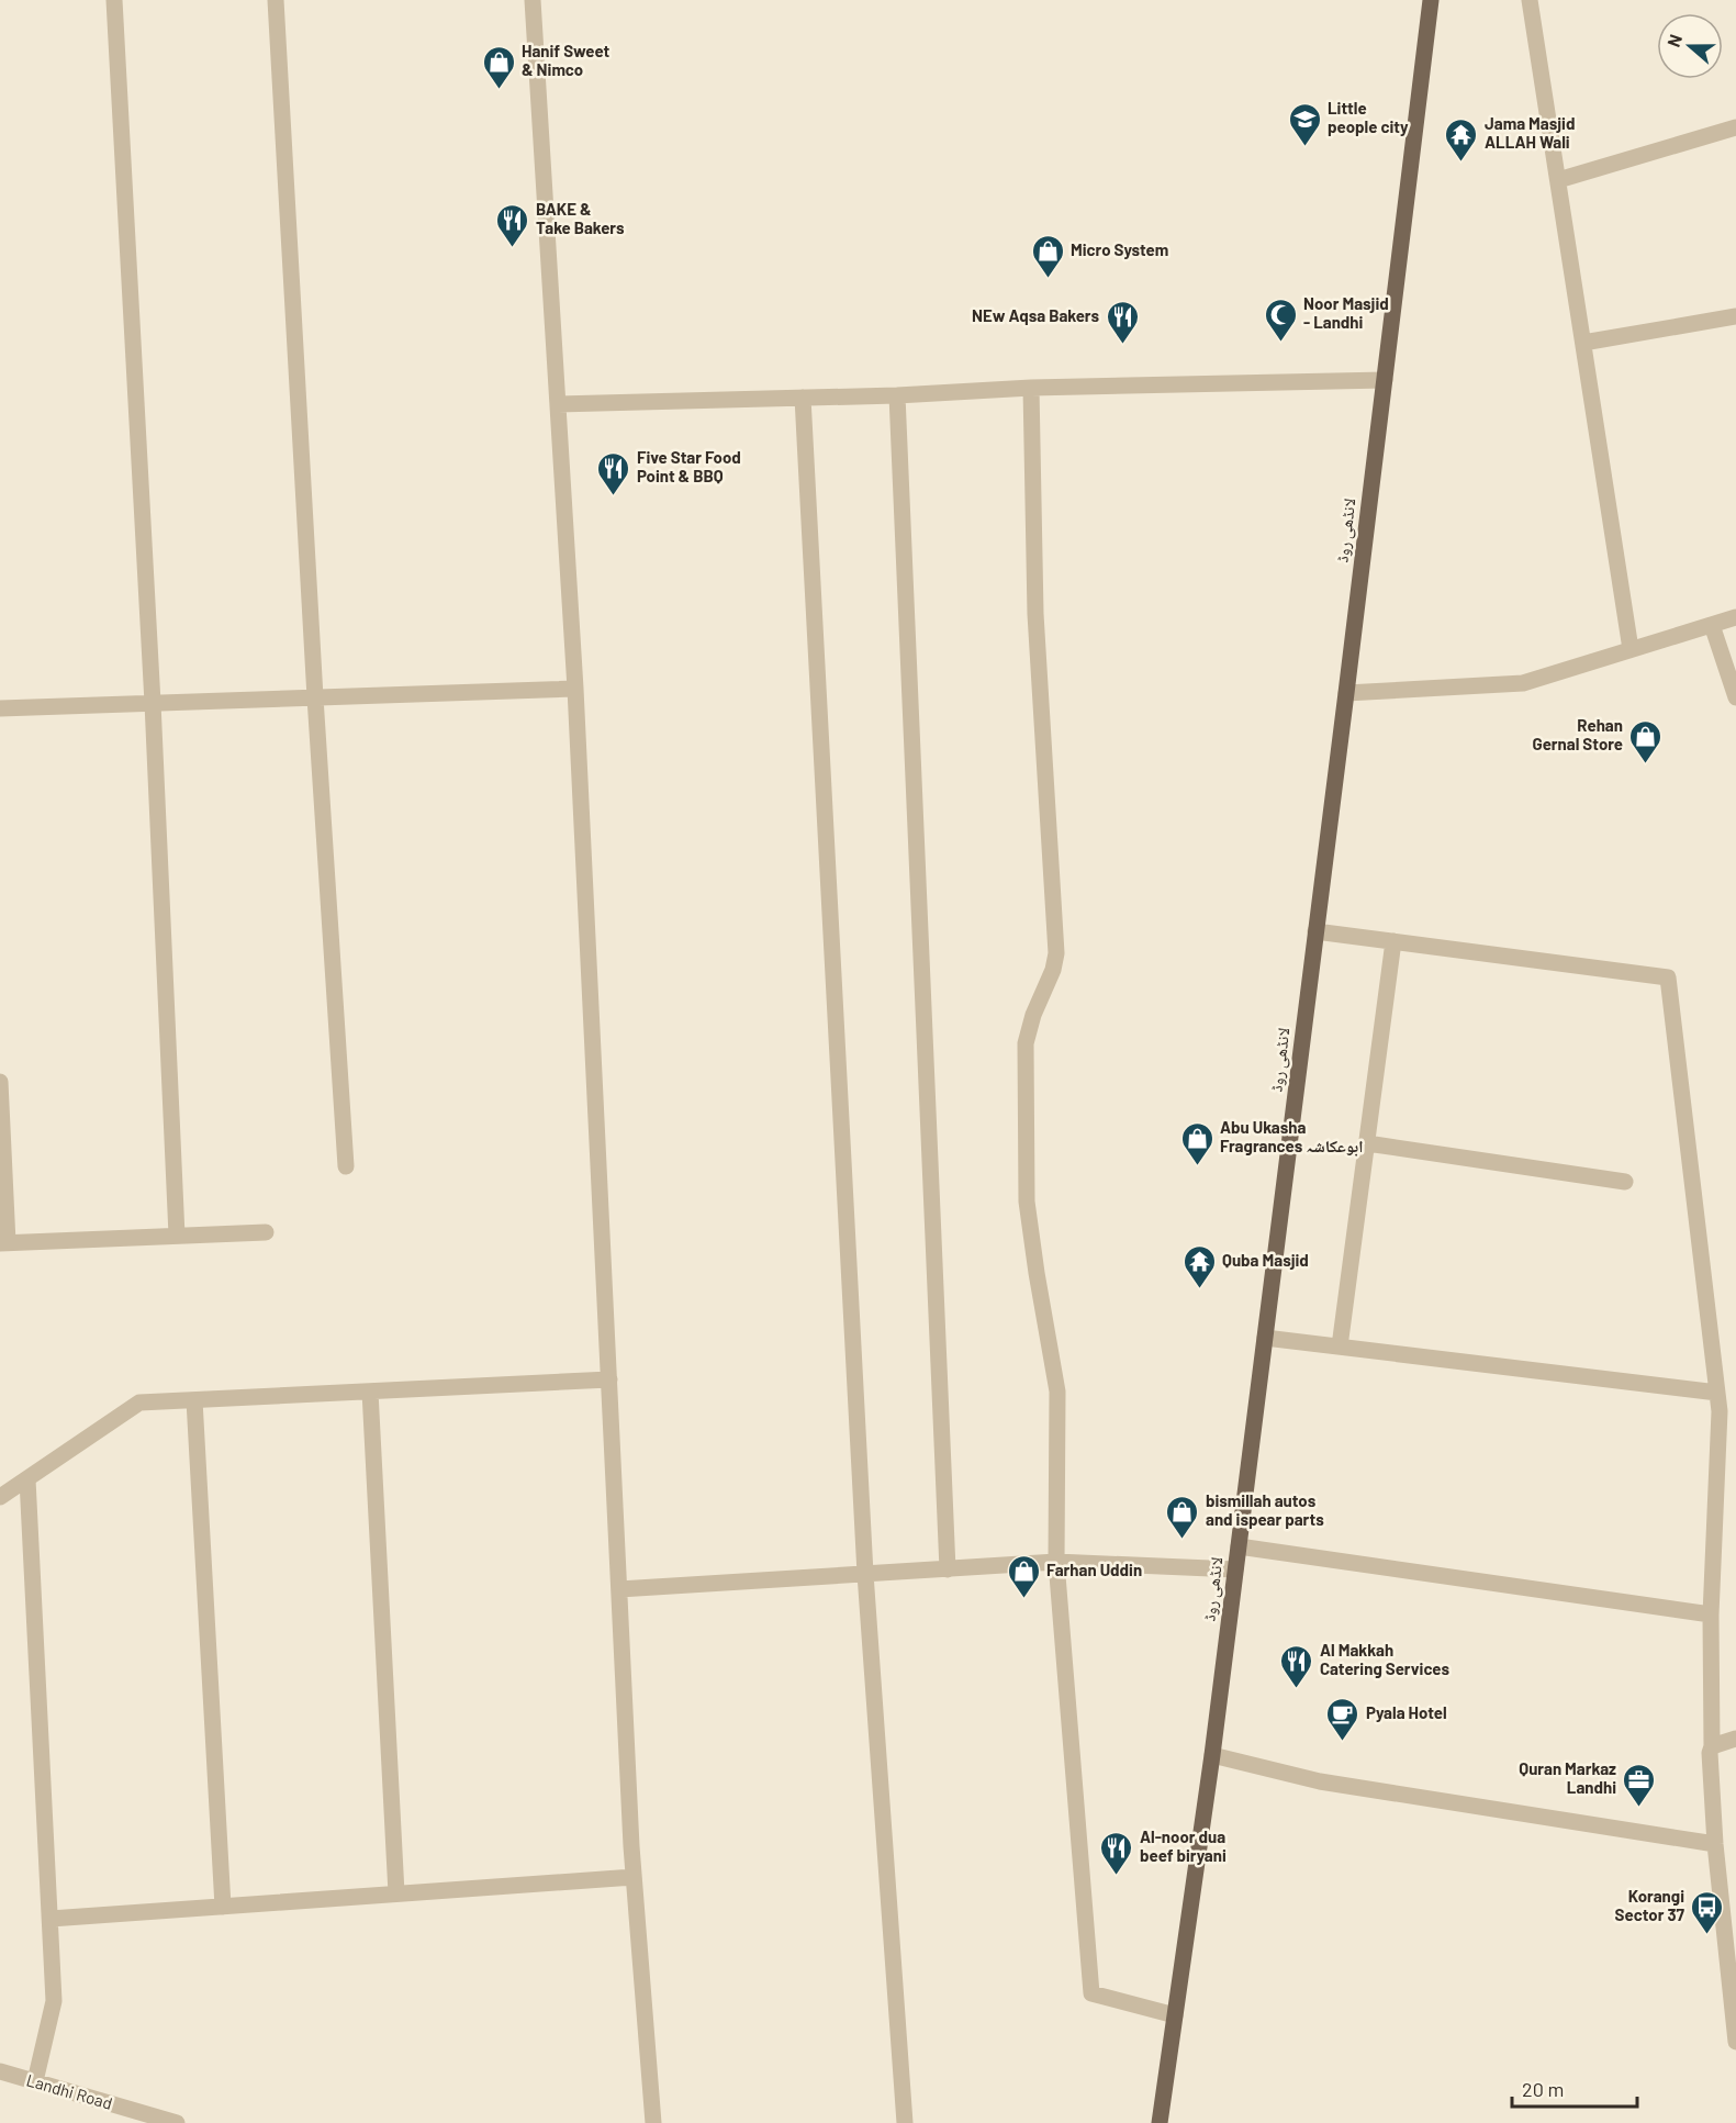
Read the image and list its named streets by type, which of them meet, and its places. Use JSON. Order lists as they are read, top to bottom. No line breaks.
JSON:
{"streets":{"main road":["لانڈھی روڈ"],"street":["Landhi Road"]},"places":{"shop":["Hanif Sweet & Nimco","Micro System","Rehan Gernal Store","Abu Ukasha Fragrances ابوعکاشہ","bismillah autos and ispear parts","Farhan Uddin"],"school or university":["Little people city"],"temple":["Jama Masjid ALLAH Wali","Quba Masjid"],"restaurant":["BAKE & Take Bakers","NEw Aqsa Bakers","Five Star Food Point & BBQ","Al Makkah Catering Services","Al-noor dua beef biryani"],"mosque":["Noor Masjid - Landhi"],"cafe":["Pyala Hotel"],"office":["Quran Markaz Landhi"],"bus stop":["Korangi Sector 37"]},"scale_bar":"20 m","north":"left"}
